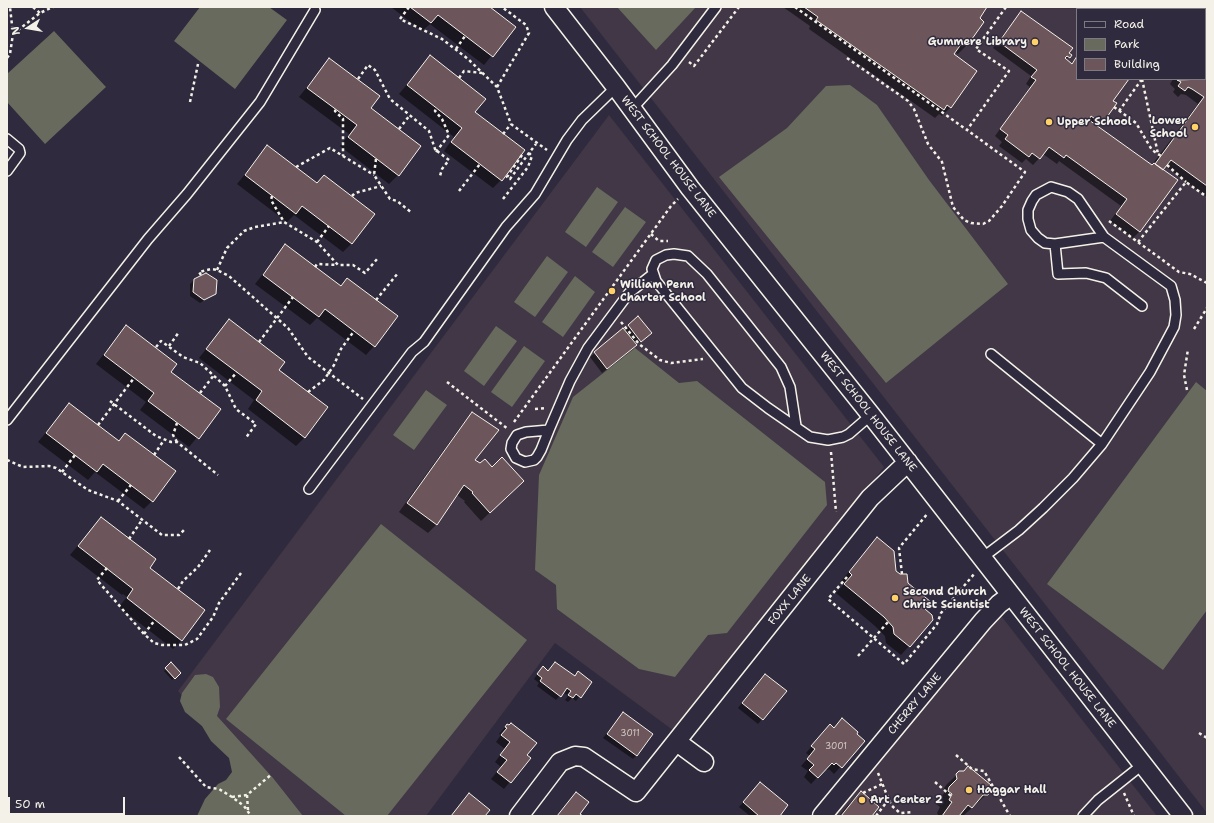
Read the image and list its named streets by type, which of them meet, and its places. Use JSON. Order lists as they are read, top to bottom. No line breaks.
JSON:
{"streets":{"street":["WEST SCHOOL HOUSE LANE","FOXX LANE","CHERRY LANE"]},"crossings":[["WEST SCHOOL HOUSE LANE","FOXX LANE"],["WEST SCHOOL HOUSE LANE","CHERRY LANE"]],"places":["Gummere Library","Upper School","Lower School","William Penn Charter School","Second Church Christ Scientist","Haggar Hall","Art Center 2"],"house_numbers":["3011","3001"],"legend":["Road","Park","Building"],"scale_bar":"50 m","north":"left"}
